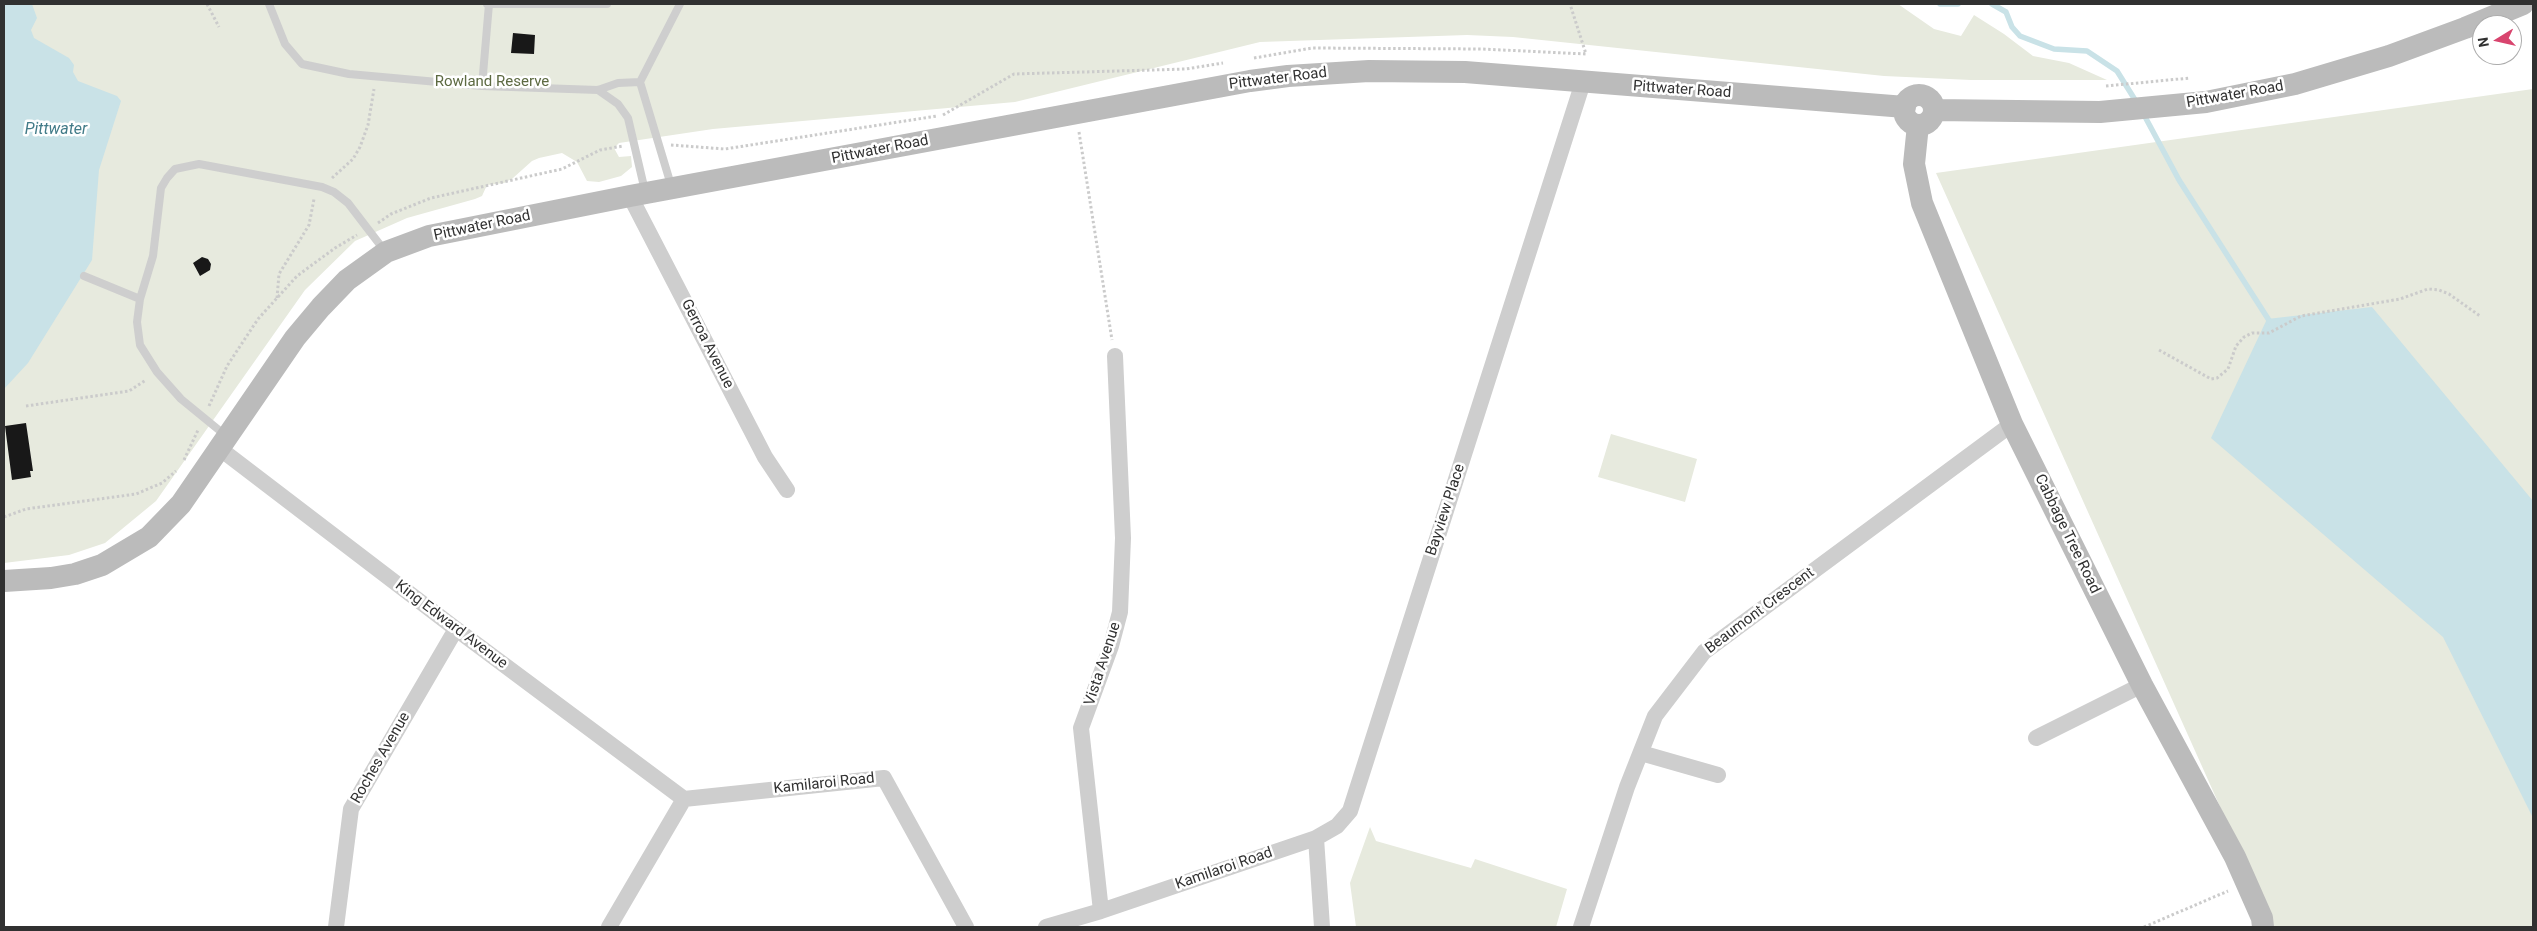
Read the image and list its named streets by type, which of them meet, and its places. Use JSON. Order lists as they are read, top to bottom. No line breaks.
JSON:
{"streets":{"main road":["Pittwater Road","Cabbage Tree Road"],"street":["Gerroa Avenue","Bayview Place","Beaumont Crescent","King Edward Avenue","Vista Avenue","Roches Avenue","Kamilaroi Road"]},"crossings":[["Pittwater Road","Gerroa Avenue"],["Pittwater Road","Bayview Place"],["Pittwater Road","Cabbage Tree Road"],["Pittwater Road","King Edward Avenue"],["Bayview Place","Kamilaroi Road"],["Cabbage Tree Road","Beaumont Crescent"],["King Edward Avenue","Roches Avenue"],["King Edward Avenue","Kamilaroi Road"],["Vista Avenue","Kamilaroi Road"]],"water":["Pittwater"],"parks":["Rowland Reserve"],"north":"left"}
